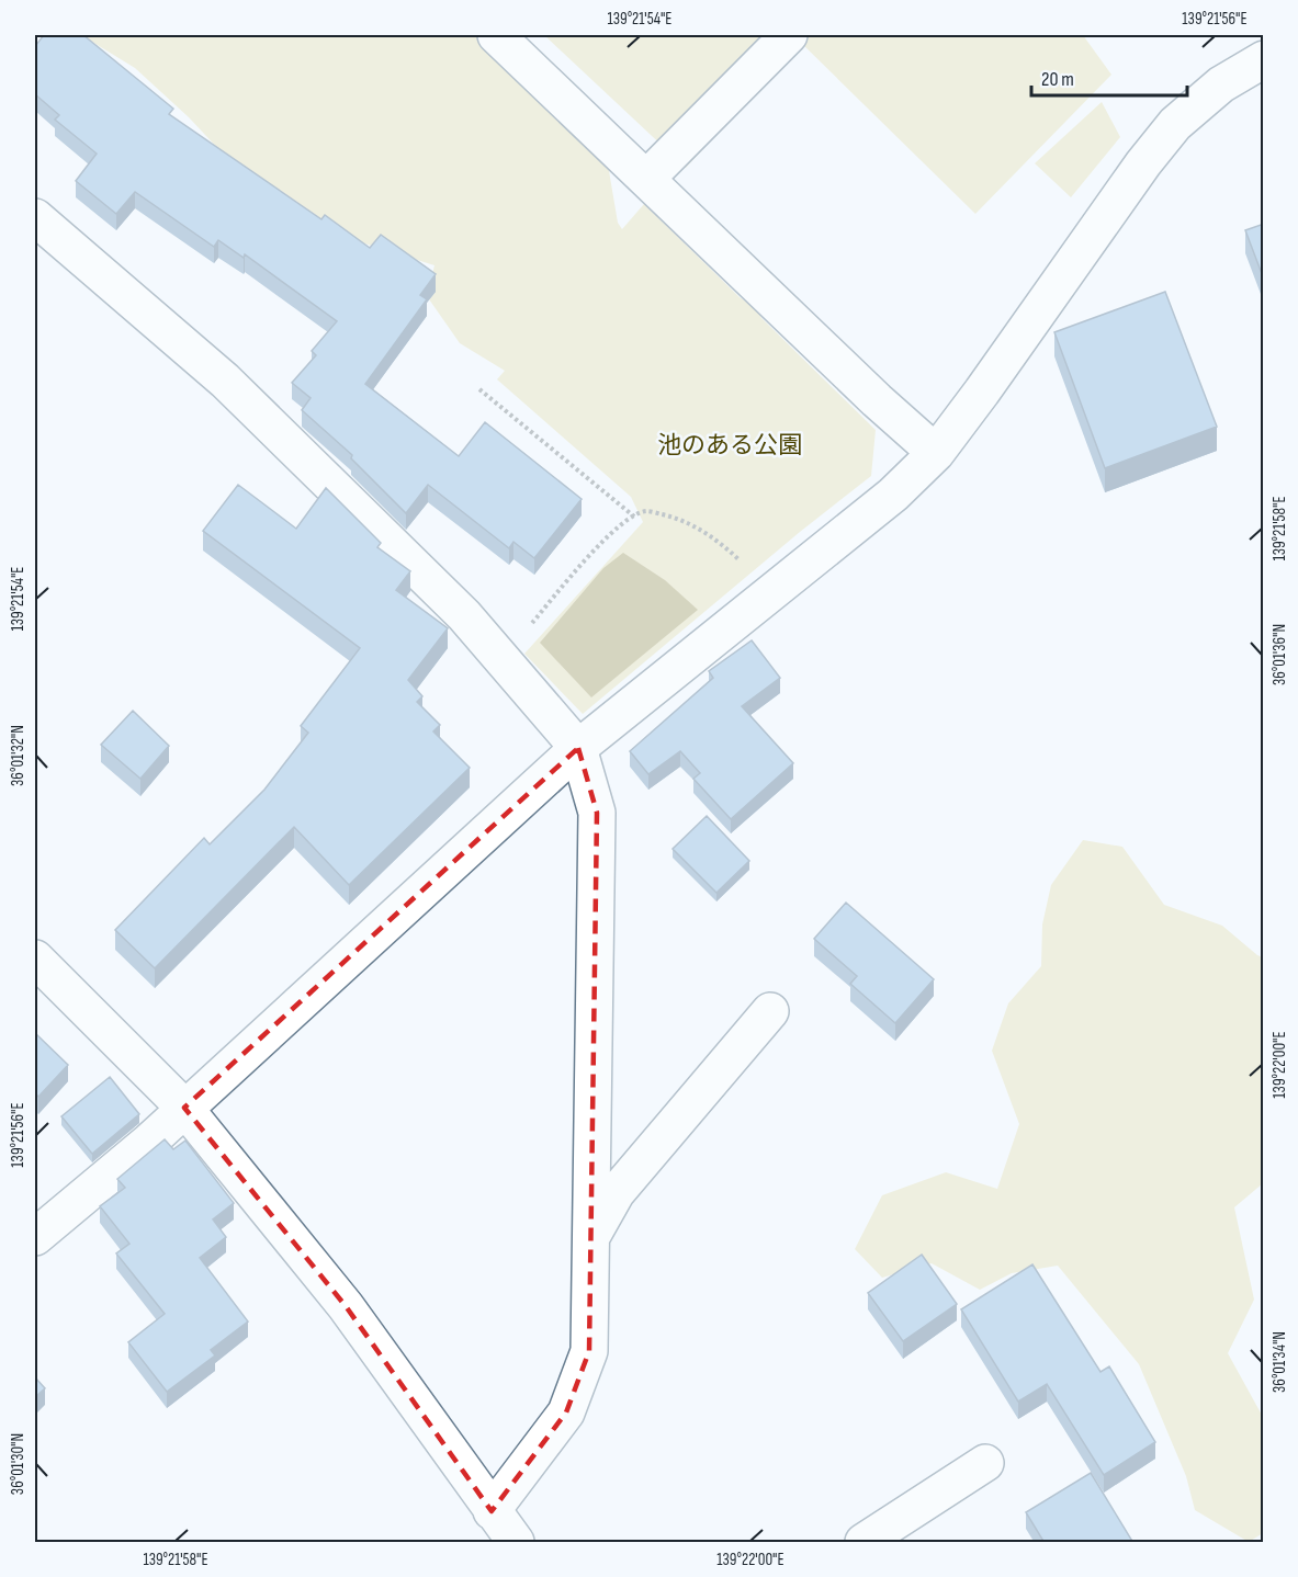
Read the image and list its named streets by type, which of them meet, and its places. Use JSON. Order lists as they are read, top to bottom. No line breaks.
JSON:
{"parks":["池のある公園"],"scale_bar":"20 m","coordinates":["139°21'54\"E","139°21'56\"E","139°21'58\"E","36°01'36\"N","36°01'32\"N","139°22'00\"E","36°01'34\"N","36°01'30\"N"]}
